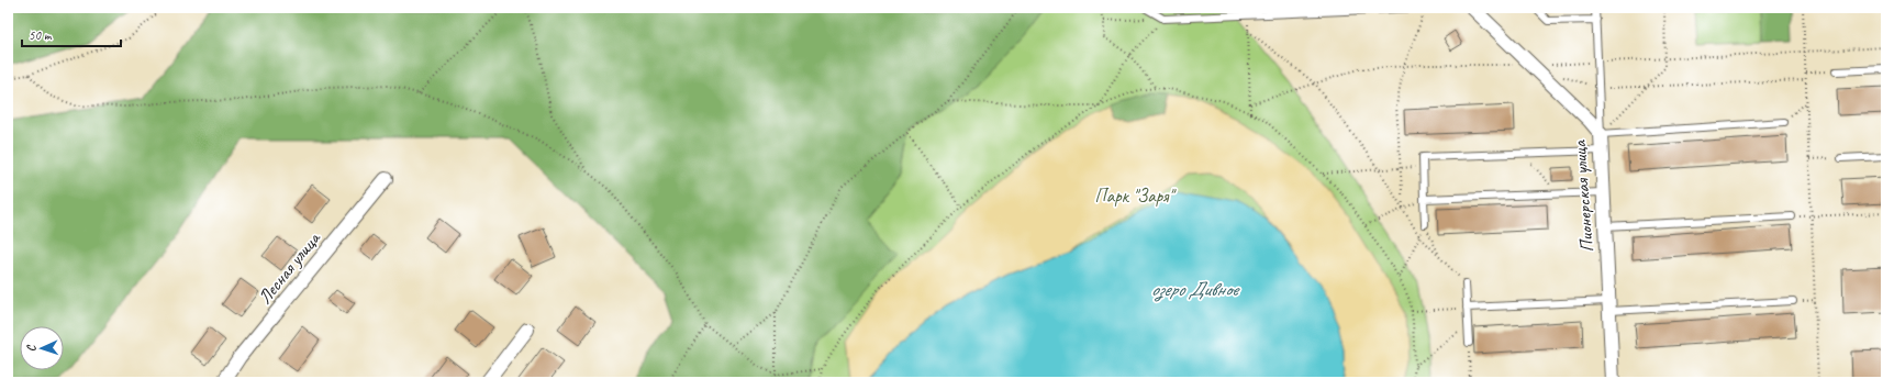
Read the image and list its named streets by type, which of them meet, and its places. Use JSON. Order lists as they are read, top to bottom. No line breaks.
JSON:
{"streets":{"street":["Пионерская улица","Лесная улица"]},"water":["озеро Дивное"],"parks":["Парк \"Заря\""],"scale_bar":"50 m","north":"left"}
